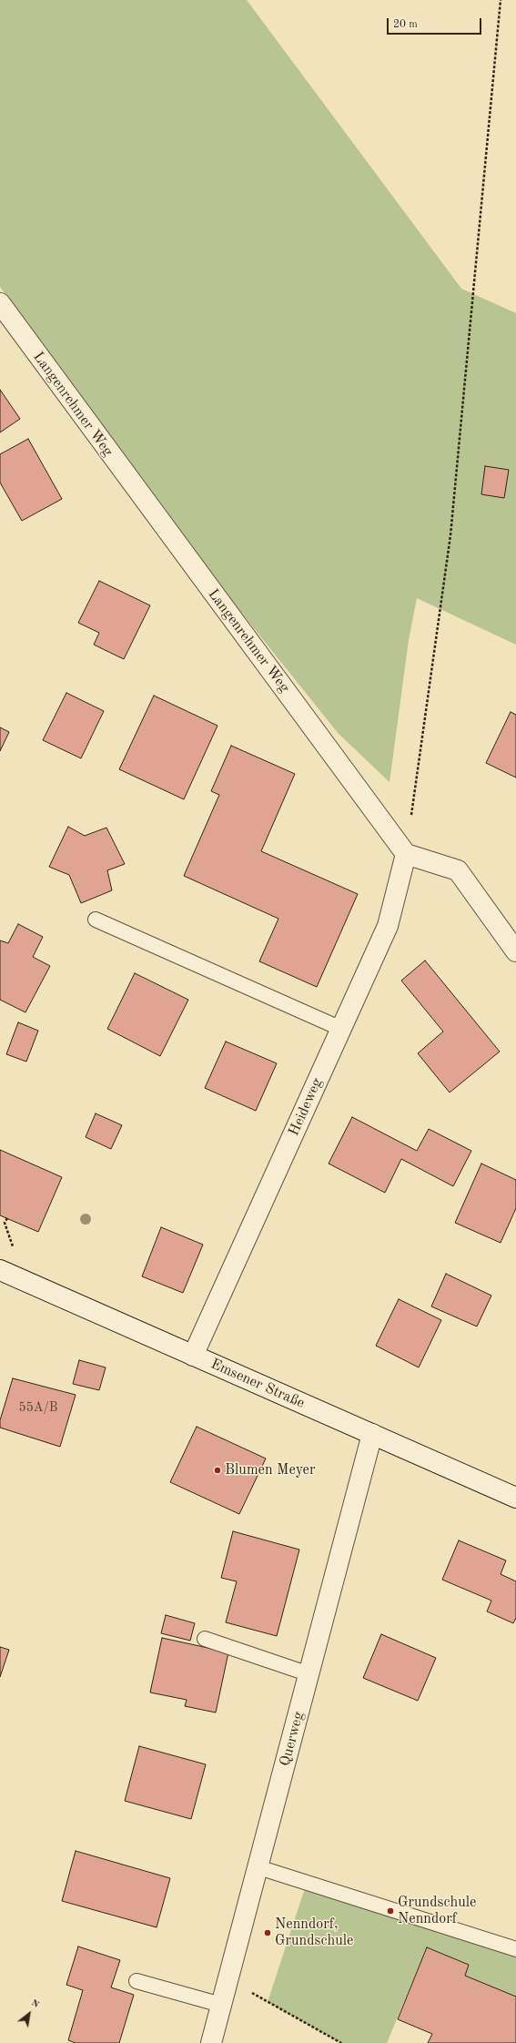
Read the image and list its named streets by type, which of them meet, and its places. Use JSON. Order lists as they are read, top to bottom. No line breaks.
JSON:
{"streets":{"street":["Langenrehmer Weg","Heideweg","Emsener Straße","Querweg"]},"crossings":[["Langenrehmer Weg","Heideweg"],["Heideweg","Emsener Straße"],["Emsener Straße","Querweg"]],"places":["Blumen Meyer","Grundschule Nenndorf","Nenndorf, Grundschule"],"house_numbers":["55A/B"],"scale_bar":"20 m","north":"top right"}
